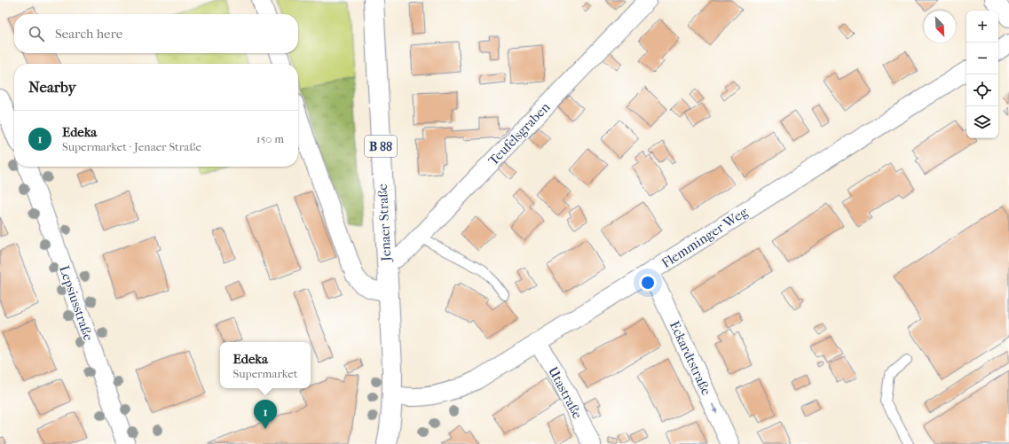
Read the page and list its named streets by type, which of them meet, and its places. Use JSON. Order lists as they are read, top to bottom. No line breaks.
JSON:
{"streets":{"main road":["B 88","Jenaer Straße"],"street":["Teufelsgraben","Flemminger Weg","Lepsiusstraße","Eckardtstraße","Utastraße"]},"crossings":[["Teufelsgraben","Jenaer Straße"],["Jenaer Straße","Flemminger Weg"],["Flemminger Weg","Eckardtstraße"],["Flemminger Weg","Utastraße"]],"one_way":["Eckardtstraße"],"north":"bottom right","page":{"map_buttons":["+","−"],"search":"Search here","heading":"Nearby","list":[{"mark":"1","name":"Edeka","note":"Supermarket · Jenaer Straße","value":"150 m"}],"popup":["Edeka","Supermarket"],"pins":"1"}}
